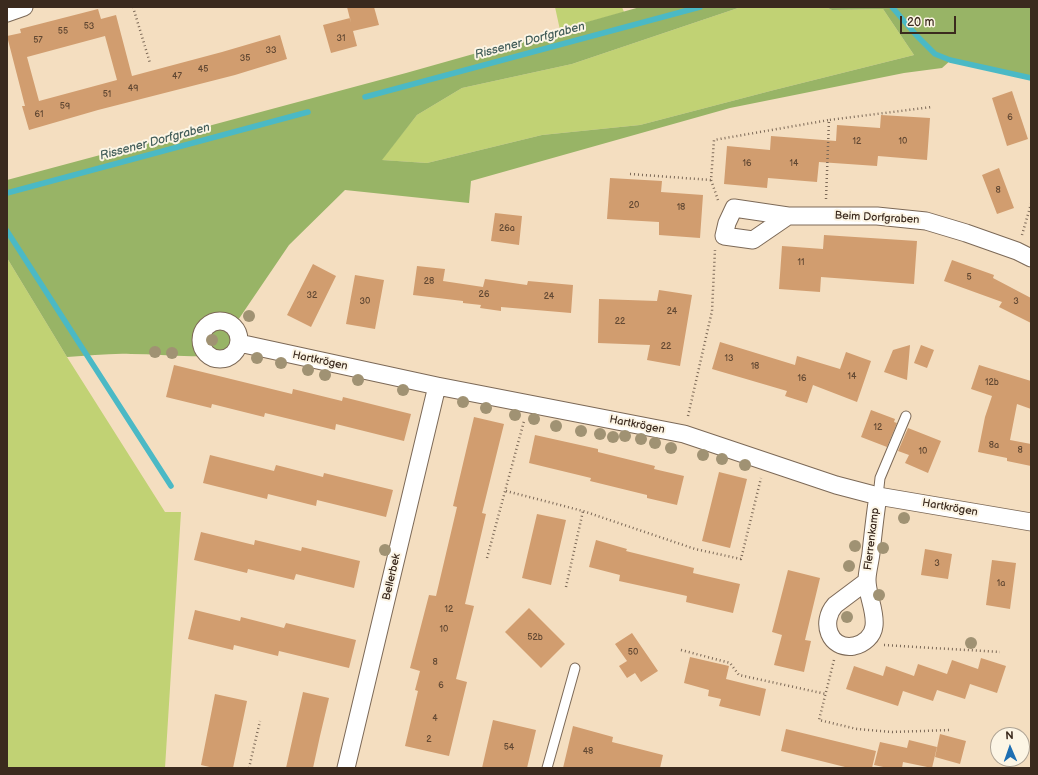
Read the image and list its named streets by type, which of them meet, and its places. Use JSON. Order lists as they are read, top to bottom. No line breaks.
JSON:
{"streets":{"street":["Beim Dorfgraben","Hartkrögen","Flerrenkamp","Bellerbek"]},"crossings":[["Hartkrögen","Flerrenkamp"],["Hartkrögen","Bellerbek"]],"water":["Rissener Dorfgraben"],"house_numbers":["53","55","31","57","33","35","45","47","49","51","59","61","6","12","10","16","14","8","20","18","26a","11","5","28","26","32","24","30","3","24","22","22","13","18","14","16","12b","12","8a","8","10","3","1a","12","10","52b","50","8","6","4","2","54","48"],"scale_bar":"20 m","north":"top"}
